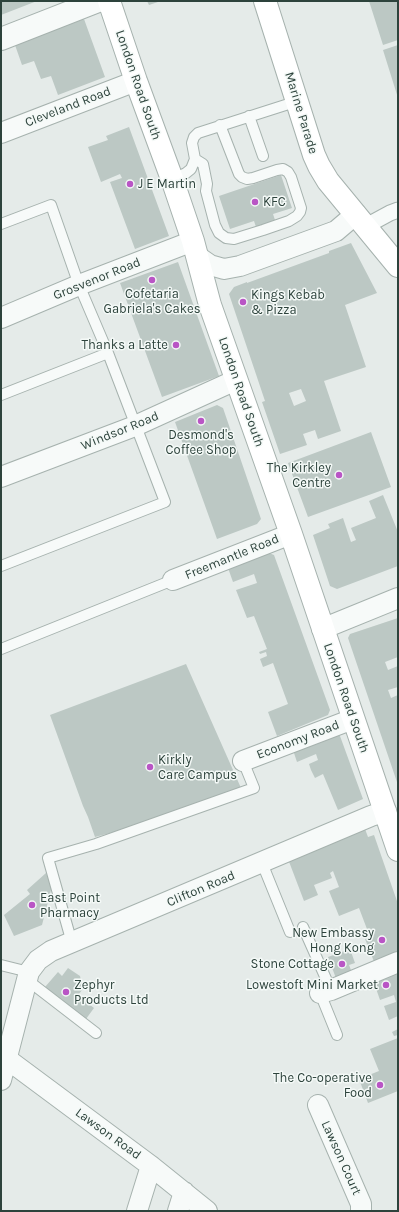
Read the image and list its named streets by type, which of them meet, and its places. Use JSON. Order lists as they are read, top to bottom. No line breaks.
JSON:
{"streets":{"main road":["London Road South","Marine Parade"],"street":["Cleveland Road","Grosvenor Road","Windsor Road","Freemantle Road","Economy Road","Clifton Road","Lawson Road","Lawson Court"]},"crossings":[["London Road South","Cleveland Road"],["London Road South","Grosvenor Road"],["London Road South","Windsor Road"],["London Road South","Freemantle Road"],["London Road South","Economy Road"],["London Road South","Clifton Road"]],"places":["J E Martin","KFC","Cofetaria Gabriela's Cakes","Kings Kebab & Pizza","Thanks a Latte","Desmond's Coffee Shop","The Kirkley Centre","Kirkly Care Campus","East Point Pharmacy","New Embassy Hong Kong","Stone Cottage","Lowestoft Mini Market","Zephyr Products Ltd","The Co-operative Food"]}
